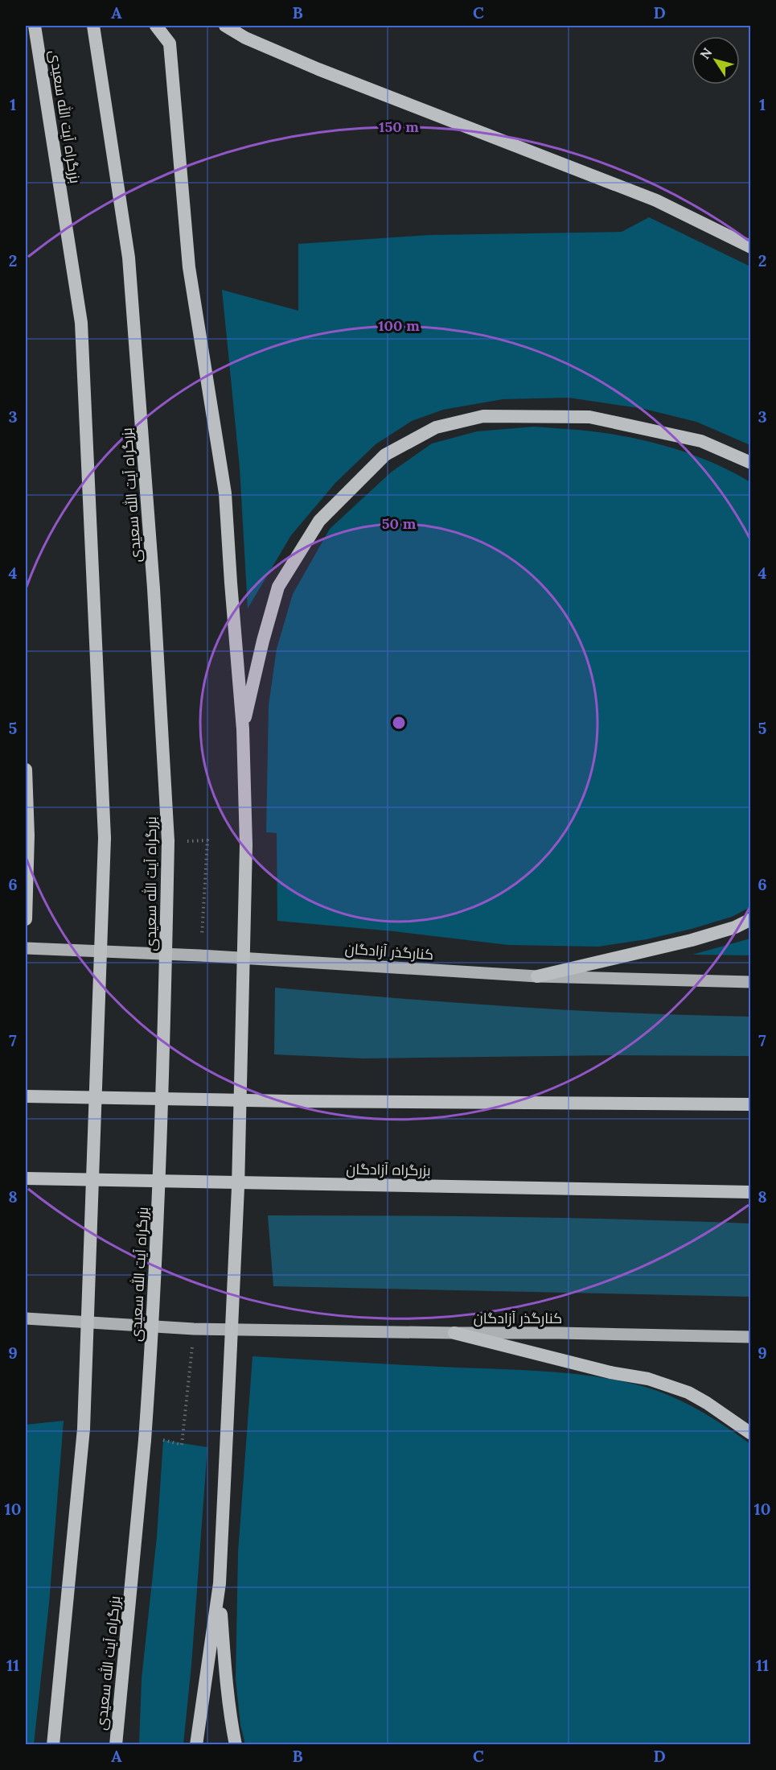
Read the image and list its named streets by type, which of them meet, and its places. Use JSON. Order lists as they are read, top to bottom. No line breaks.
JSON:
{"streets":{"highway":["بزرگراه آیت الله سعیدی","بزرگراه آزادگان"],"main road":["کنارگذر آزادگان"]},"north":"top left","grid":{"columns":["A","B","C","D"],"rows":["1","2","3","4","5","6","7","8","9","10","11"]},"rings":["150 m","100 m","50 m"]}
